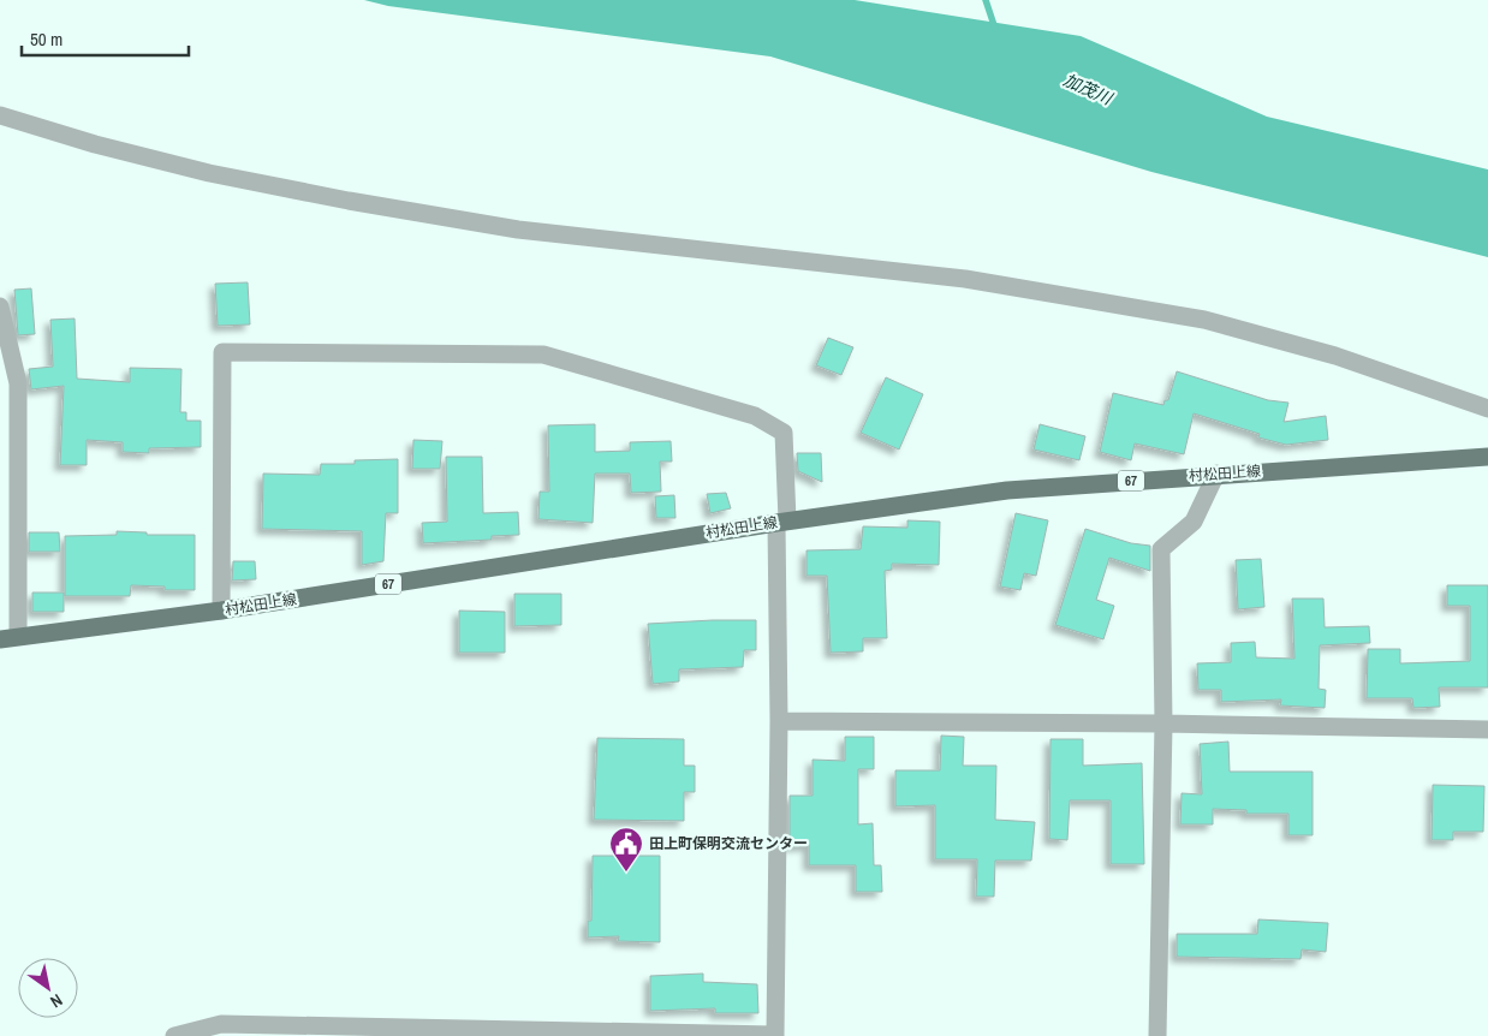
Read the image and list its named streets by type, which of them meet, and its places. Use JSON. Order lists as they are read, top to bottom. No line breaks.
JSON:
{"streets":{"main road":["村松田上線","67"]},"water":["加茂川"],"places":{"public building":["田上町保明交流センター"]},"scale_bar":"50 m","north":"bottom right"}
